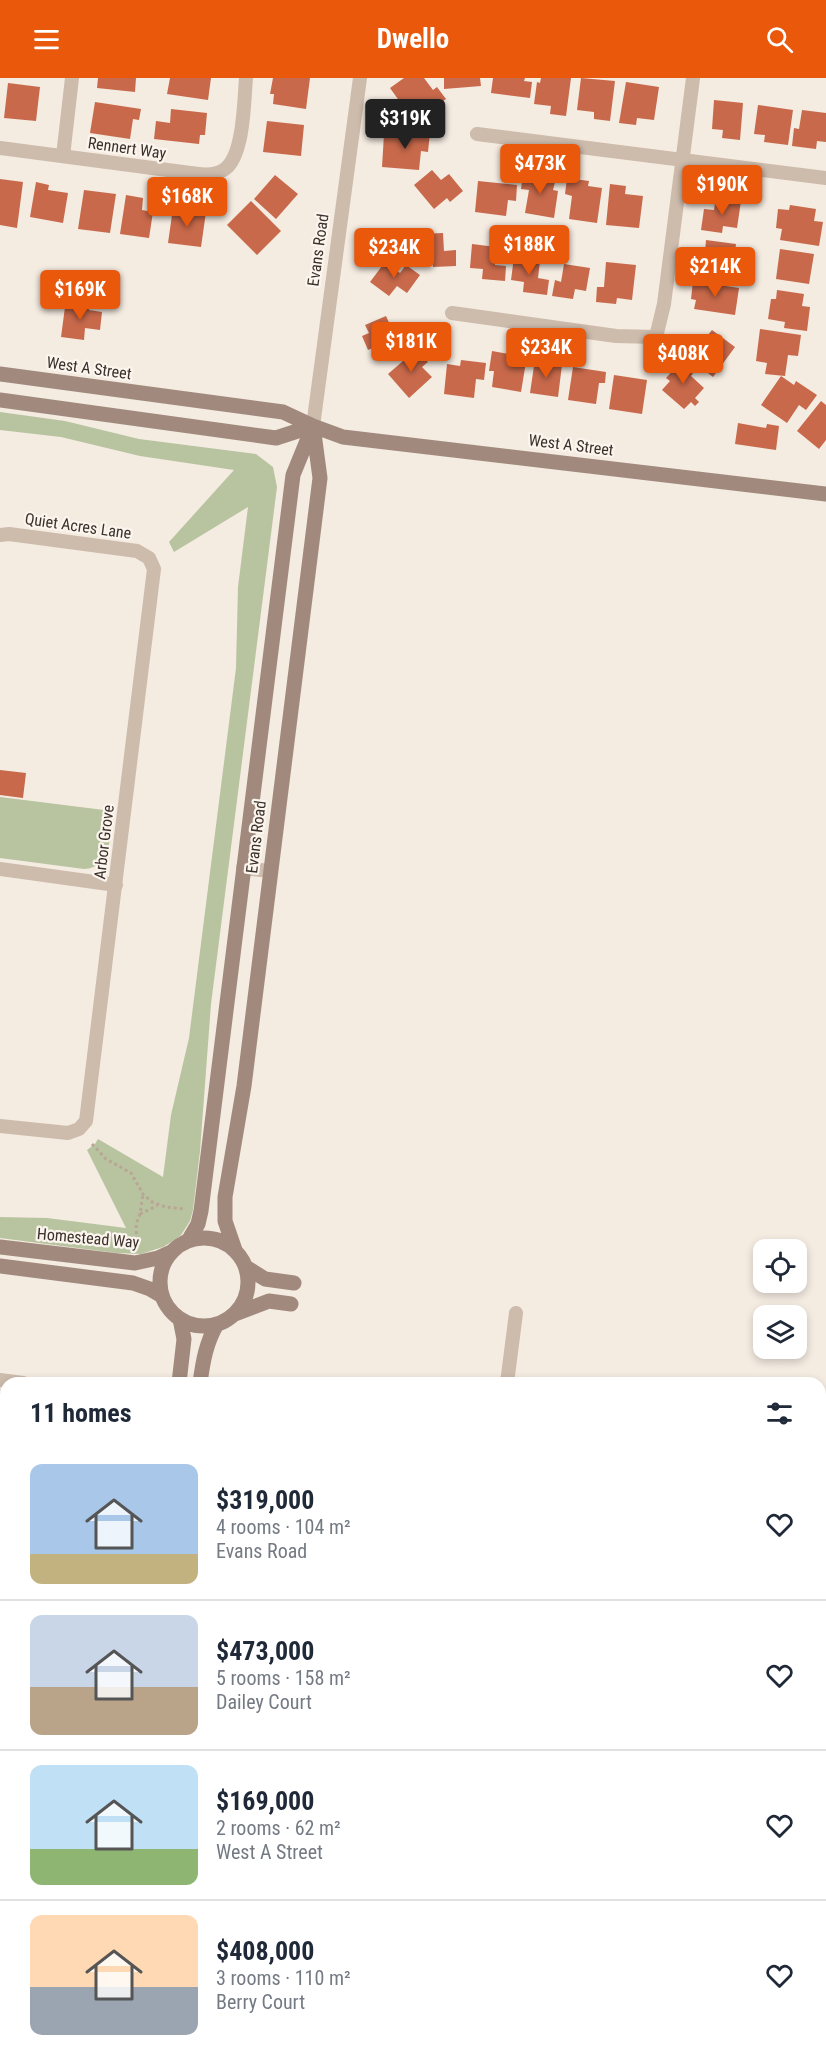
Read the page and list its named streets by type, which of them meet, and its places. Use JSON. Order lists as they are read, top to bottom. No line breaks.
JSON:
{"streets":{"street":["Rennert Way","Evans Road","West A Street","Quiet Acres Lane","Arbor Grove","Homestead Way"]},"crossings":[["Evans Road","West A Street"],["Evans Road","Homestead Way"],["Quiet Acres Lane","Arbor Grove"]],"page":{"header":"Dwello","price":["$319K","$473K","$190K","$168K","$188K","$234K","$214K","$169K","$181K","$234K","$408K"],"heading":"11 homes","list":[{"name":"$319,000","note":"4 rooms · 104 m² · Evans Road"},{"name":"$473,000","note":"5 rooms · 158 m² · Dailey Court"},{"name":"$169,000","note":"2 rooms · 62 m² · West A Street"},{"name":"$408,000","note":"3 rooms · 110 m² · Berry Court"}]}}
